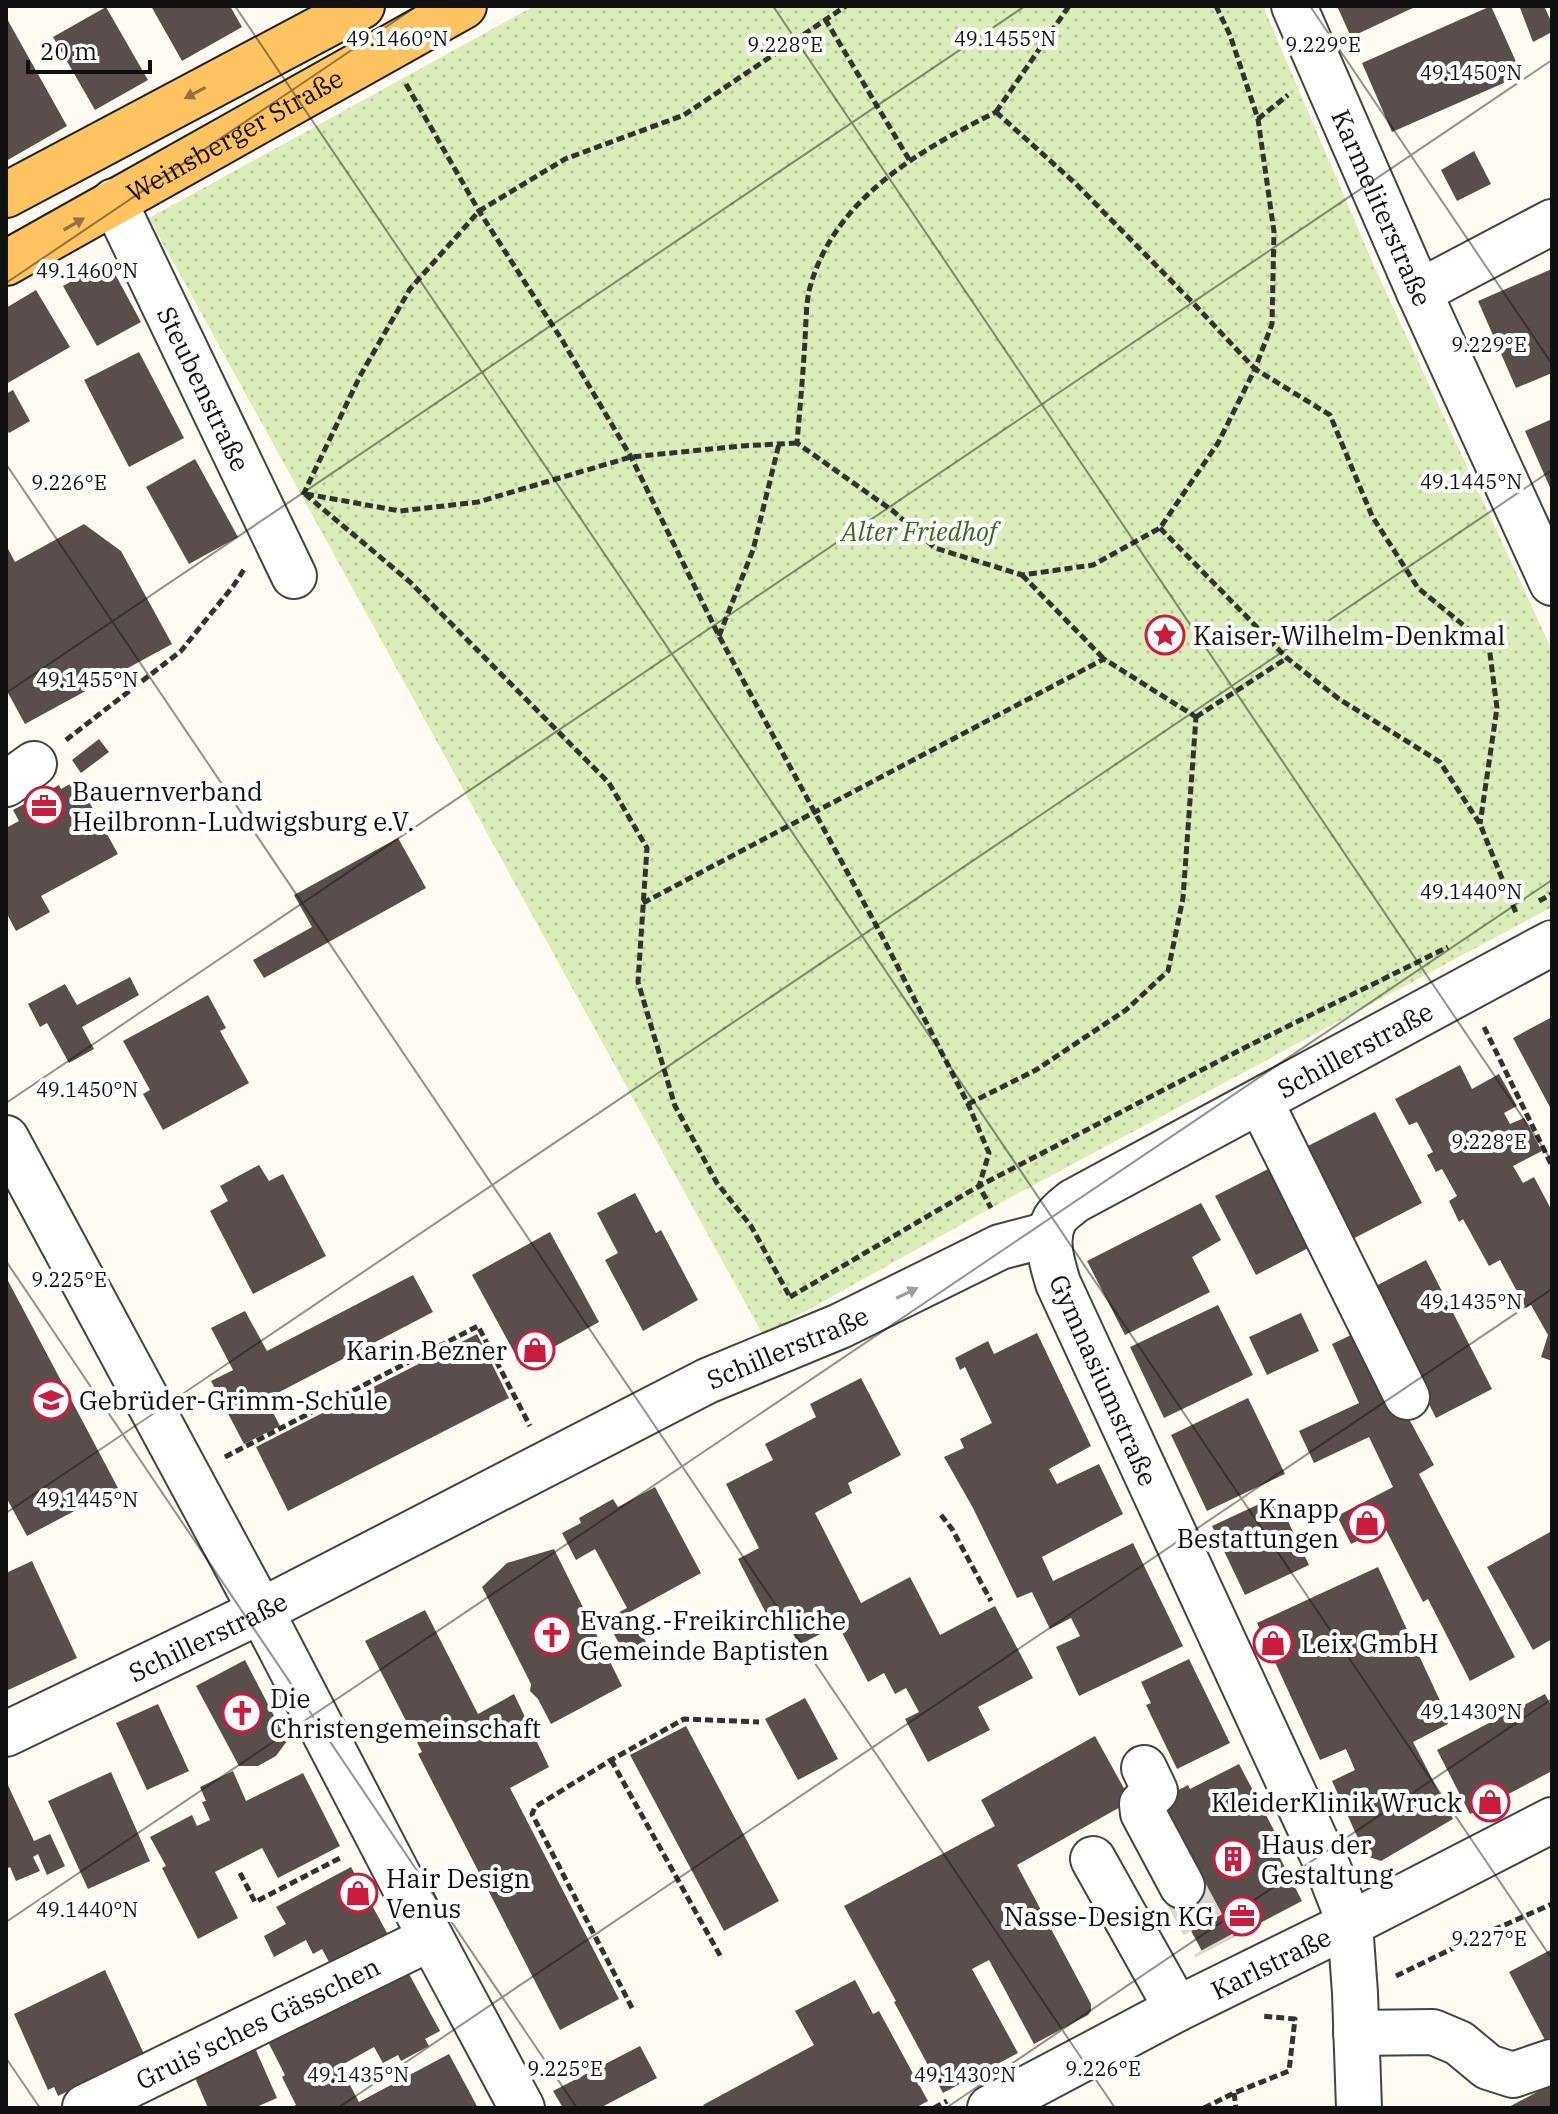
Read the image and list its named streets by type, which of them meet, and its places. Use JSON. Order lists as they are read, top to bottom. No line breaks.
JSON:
{"streets":{"main road":["Weinsberger Straße"],"street":["Karmeliterstraße","Steubenstraße","Schillerstraße","Gymnasiumstraße","Karlstraße","Gruis'sches Gässchen"]},"crossings":[["Weinsberger Straße","Steubenstraße"],["Schillerstraße","Gymnasiumstraße"],["Gymnasiumstraße","Karlstraße"]],"parks":["Alter Friedhof"],"places":{"place":["Kaiser-Wilhelm-Denkmal"],"office":["Bauernverband Heilbronn-Ludwigsburg e.V.","Nasse-Design KG"],"shop":["Karin Bezner","Knapp Bestattungen","Leix GmbH","KleiderKlinik Wruck","Hair Design Venus"],"school or university":["Gebrüder-Grimm-Schule"],"church":["Evang.-Freikirchliche Gemeinde Baptisten","Die Christengemeinschaft"],"building":["Haus der Gestaltung"]},"scale_bar":"20 m","coordinates":["49.1460°N","49.1455°N","9.228°E","9.229°E","49.1450°N","49.1445°N","9.226°E","49.1440°N","9.225°E","49.1435°N","49.1430°N","9.227°E"]}
